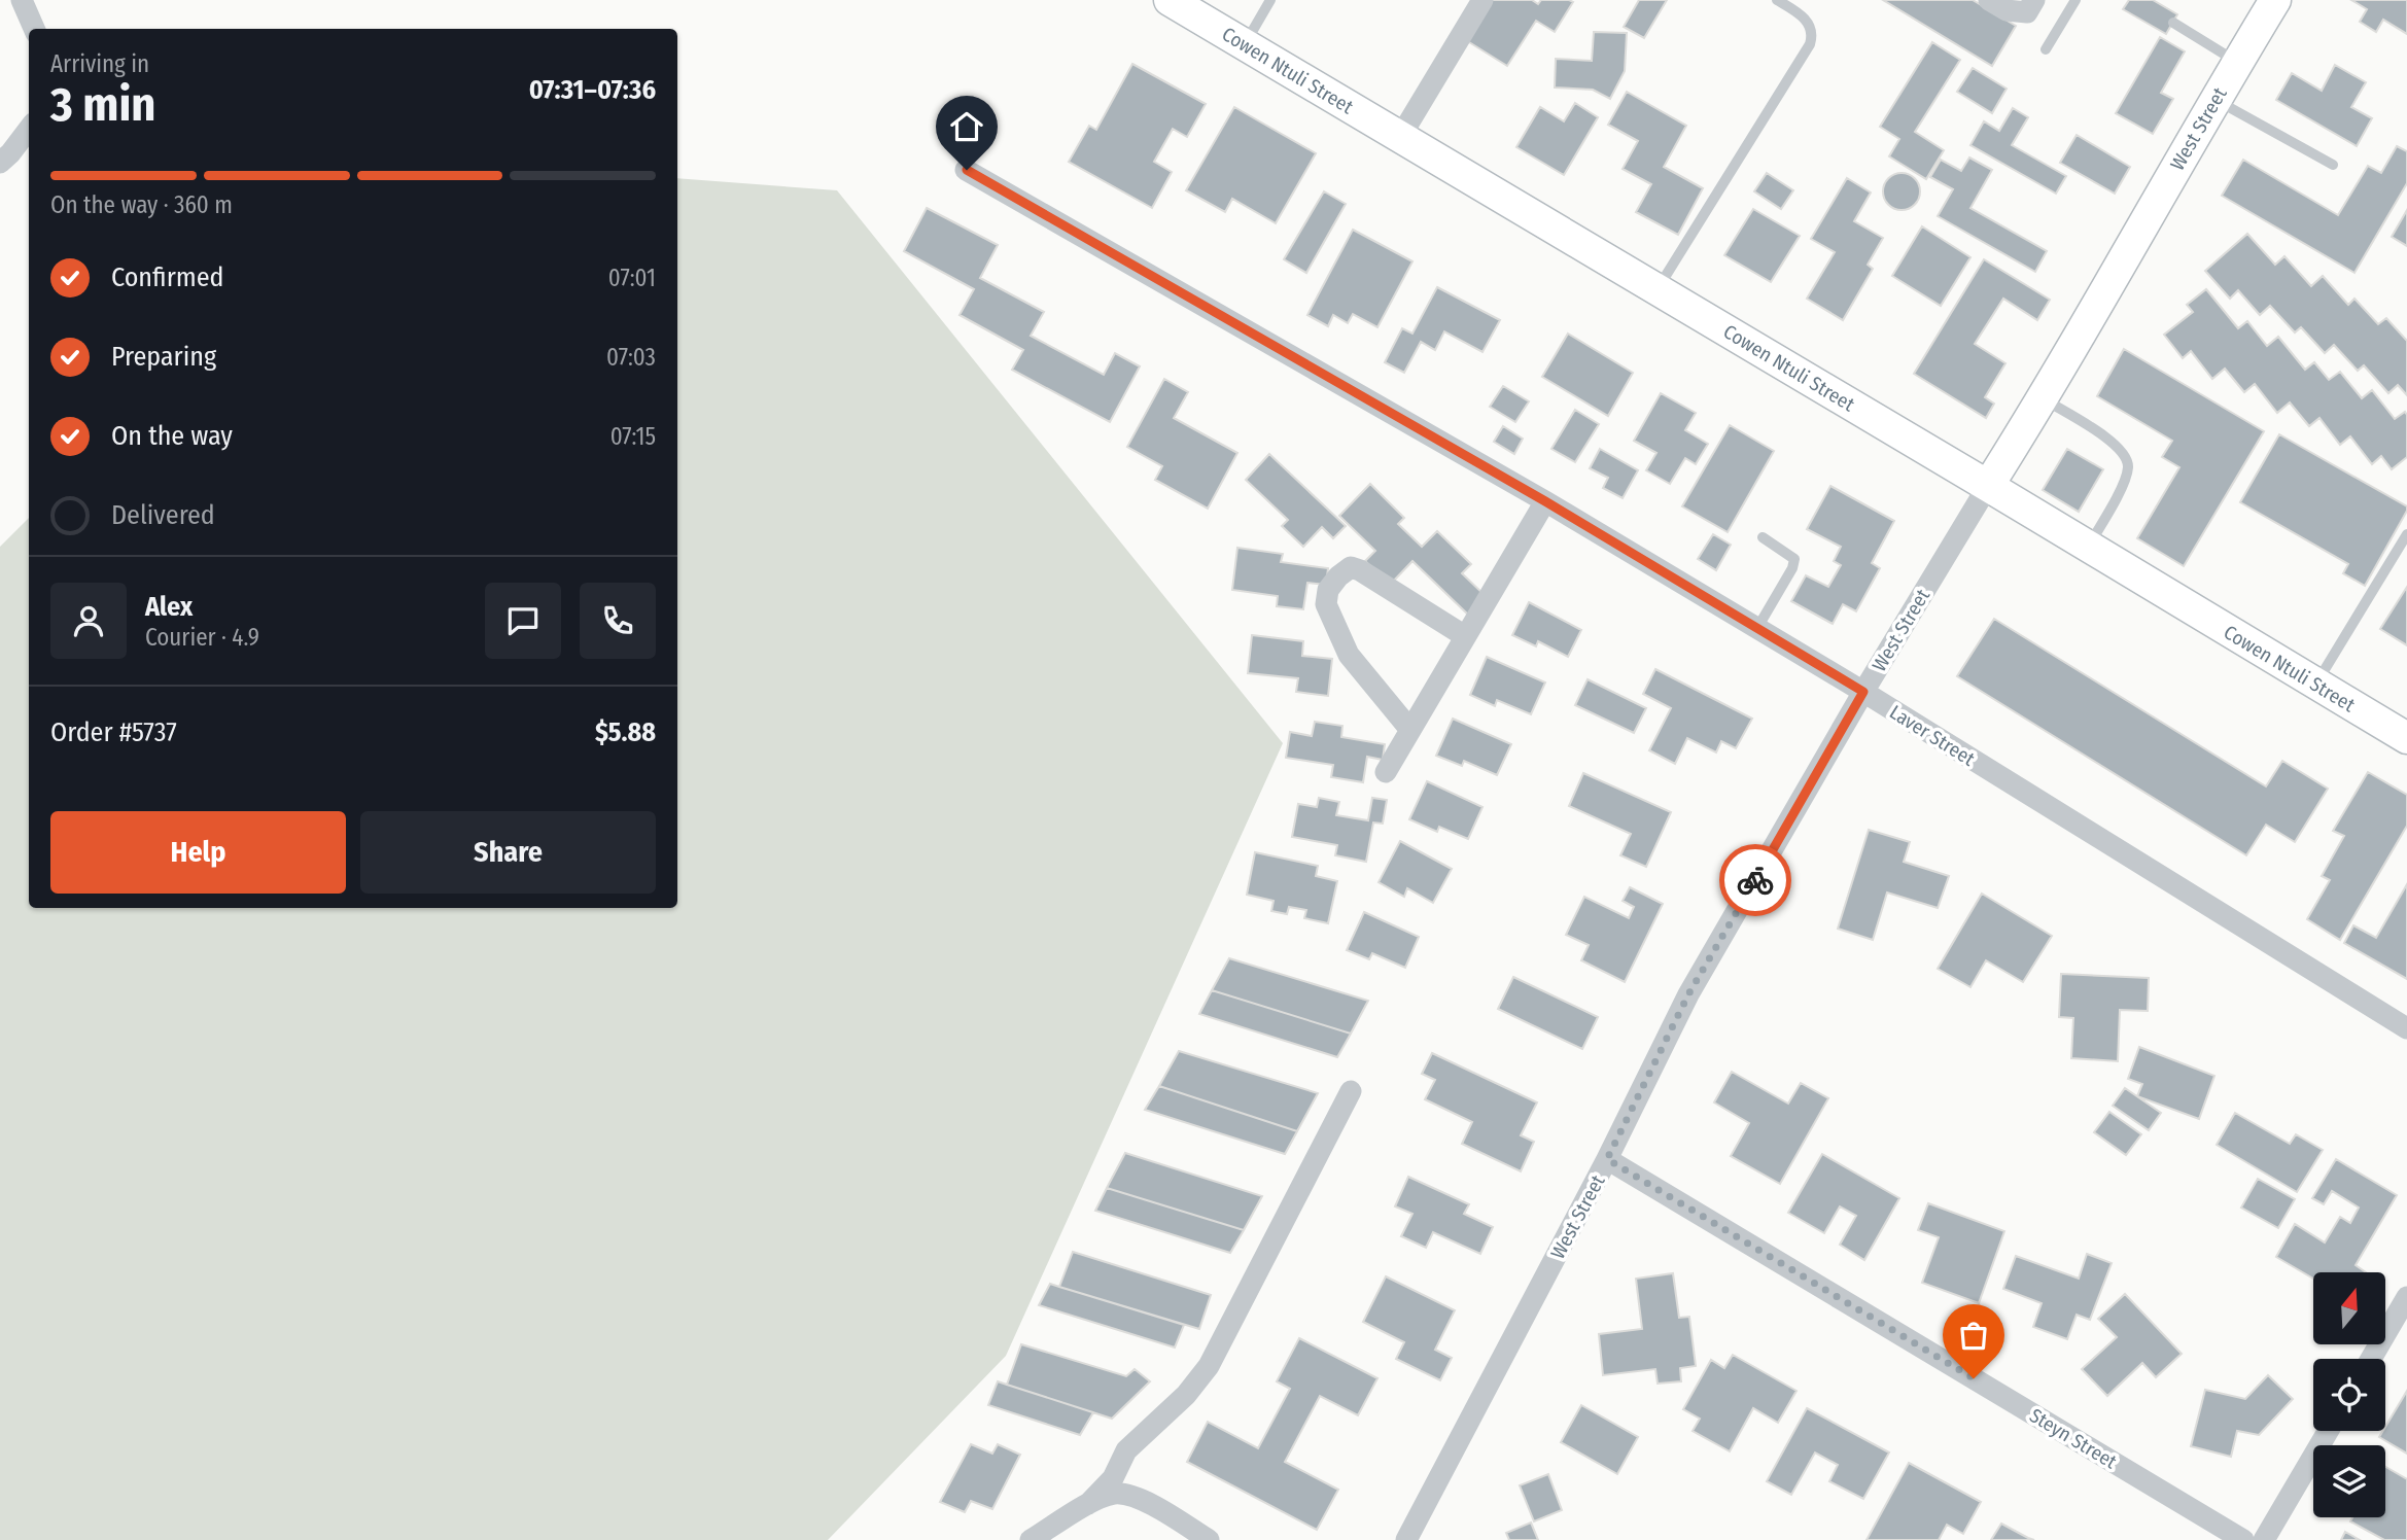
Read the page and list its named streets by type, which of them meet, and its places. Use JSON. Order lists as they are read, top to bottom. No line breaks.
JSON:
{"streets":{"street":["Cowen Ntuli Street","West Street","Laver Street","Steyn Street"]},"crossings":[["Cowen Ntuli Street","West Street"],["West Street","Laver Street"],["West Street","Steyn Street"]],"north":"top","page":{"heading":["3 min","Arriving in","07:31–07:36"],"panel":["Alex","Courier · 4.9","Order #5737","$5.88"],"bar":"On the way · 360 m","list":[["Confirmed","07:01"],["Preparing","07:03"],["On the way","07:15"],"Delivered"],"buttons":["Help","Share"]}}
